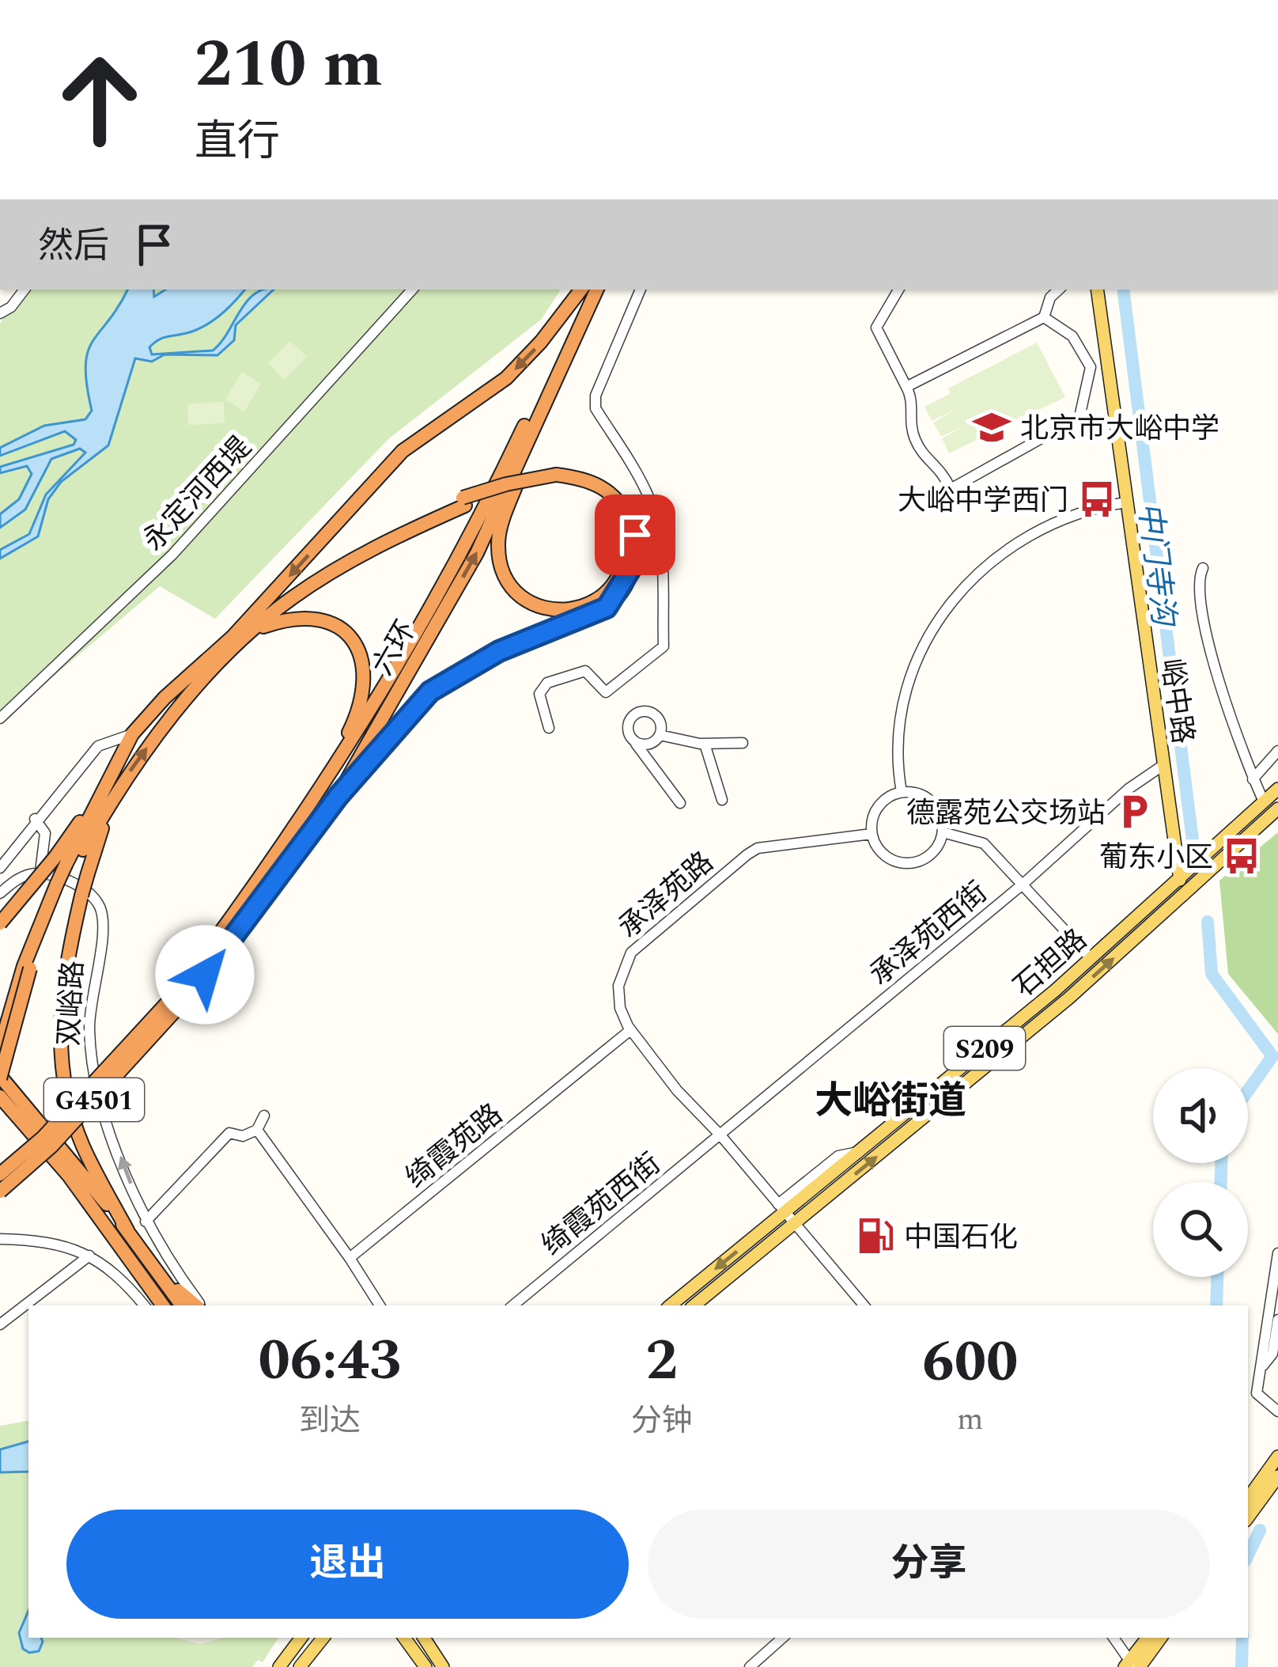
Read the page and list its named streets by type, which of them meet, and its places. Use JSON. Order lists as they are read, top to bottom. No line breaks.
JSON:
{"streets":{"highway":["六环","G4501"],"main road":["峪中路","石担路","S209"],"street":["永定河西堤","承泽苑路","承泽苑西街","双峪路","绮霞苑路","绮霞苑西街"]},"crossings":[["六环","G4501"],["峪中路","承泽苑西街"],["峪中路","石担路"],["承泽苑路","承泽苑西街"],["承泽苑路","石担路"],["承泽苑路","绮霞苑路"],["承泽苑路","绮霞苑西街"],["承泽苑西街","绮霞苑西街"]],"one_way":["双峪路"],"districts":["大峪街道"],"water":["中门寺沟"],"places":{"school or university":["北京市大峪中学"],"bus stop":["大峪中学西门","葡东小区"],"parking":["德露苑公交场站"],"fuel station":["中国石化"]},"page":{"turn":["210 m","直行"],"then":"然后","eta":["06:43","到达","2","分钟","600","m"],"buttons":["退出","分享"]}}
